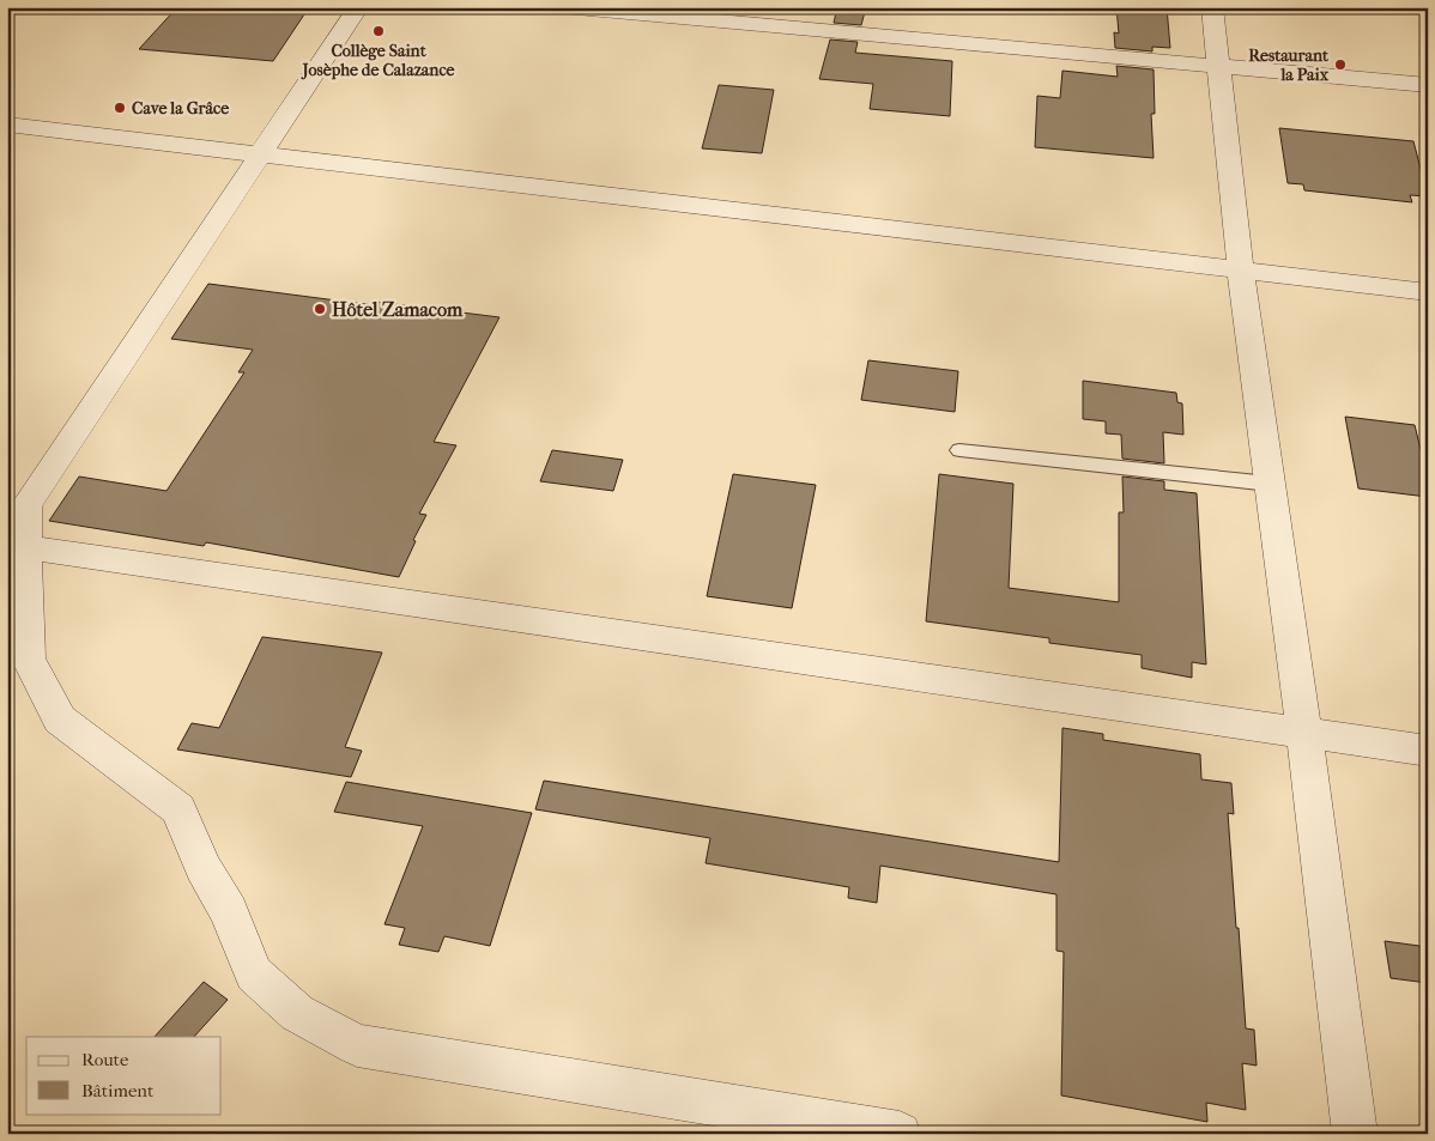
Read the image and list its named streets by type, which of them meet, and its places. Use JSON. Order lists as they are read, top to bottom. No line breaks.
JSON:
{"places":["Collège Saint Josèphe de Calazance","Restaurant la Paix","Cave la Grâce","Hôtel Zamacom"],"legend":["Route","Bâtiment"]}
